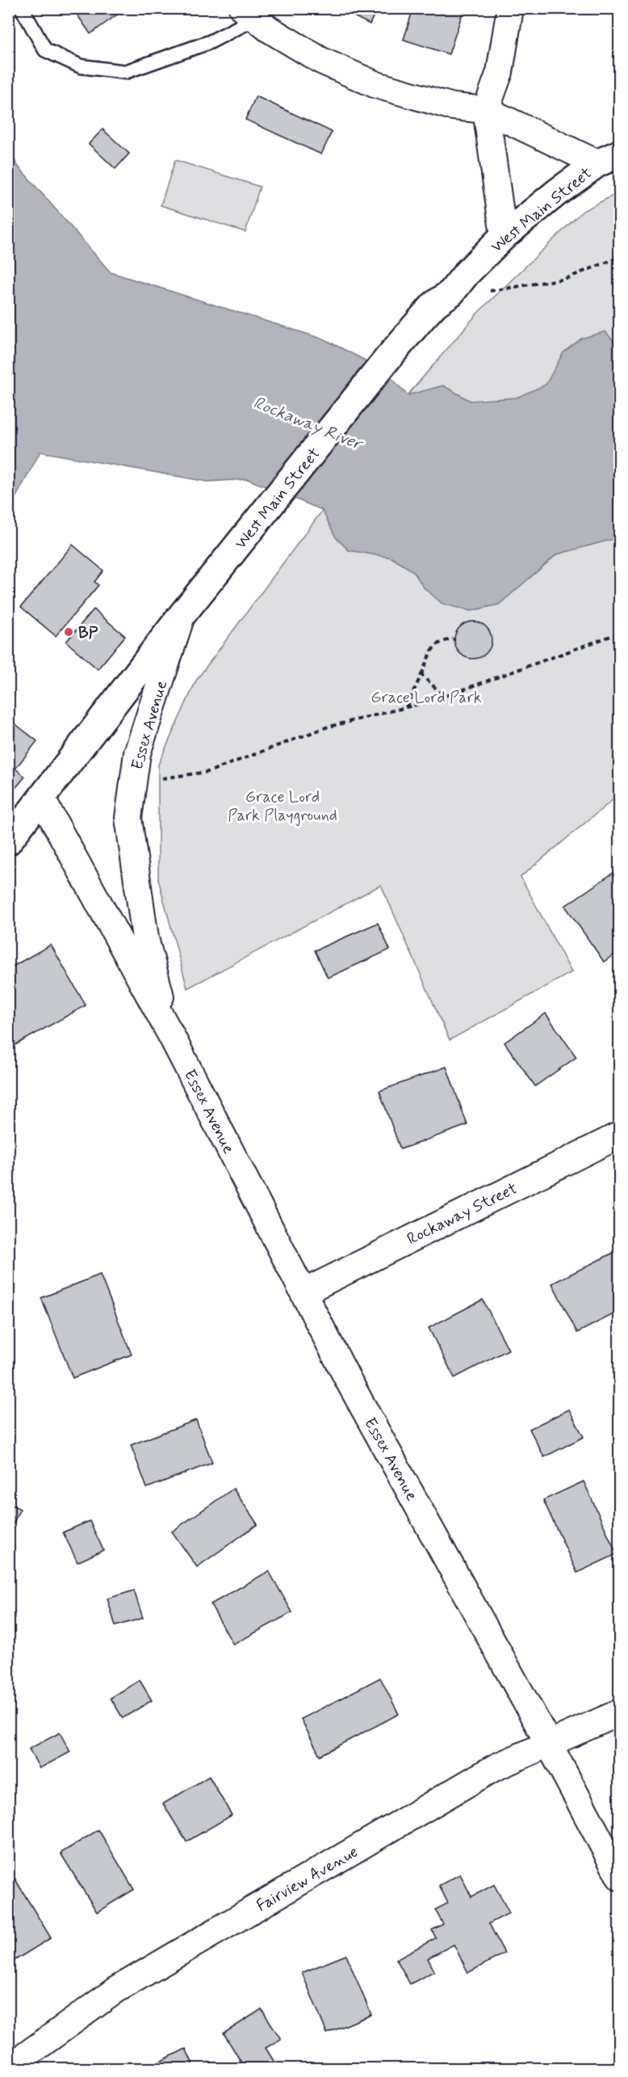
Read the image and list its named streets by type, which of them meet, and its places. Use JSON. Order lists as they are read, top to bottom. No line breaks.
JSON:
{"streets":{"street":["West Main Street","Essex Avenue","Rockaway Street","Fairview Avenue"]},"crossings":[["West Main Street","Essex Avenue"],["Essex Avenue","Rockaway Street"],["Essex Avenue","Fairview Avenue"]],"water":["Rockaway River"],"parks":["Grace Lord Park","Grace Lord Park Playground"],"places":["BP"]}
